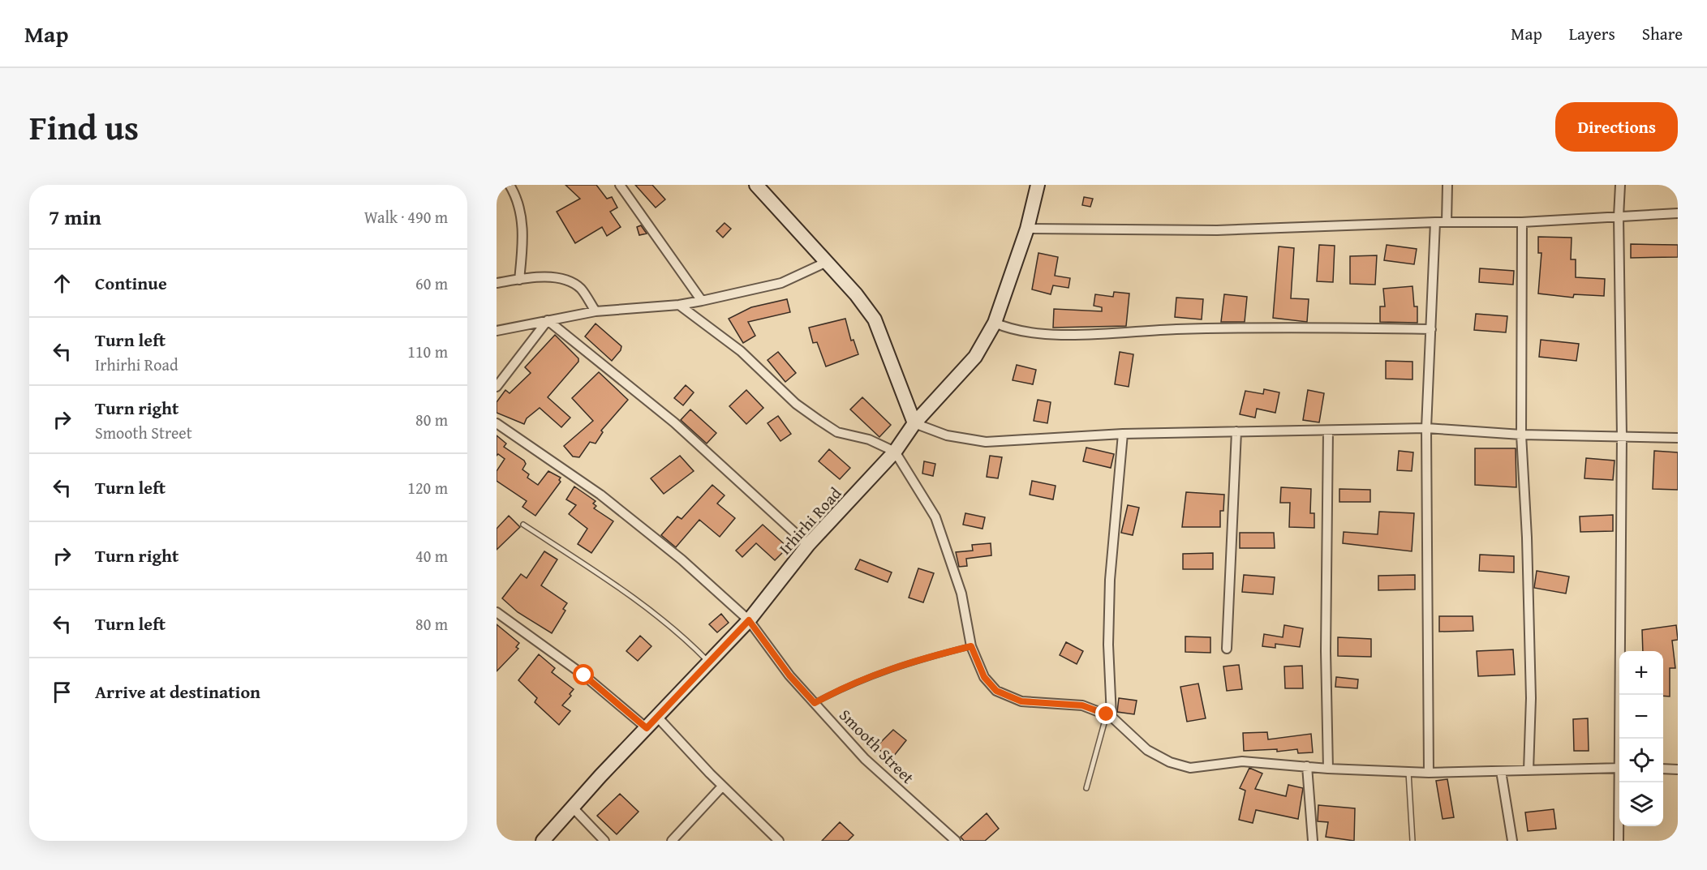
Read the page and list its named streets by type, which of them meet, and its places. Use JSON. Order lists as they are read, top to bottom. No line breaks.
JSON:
{"streets":{"street":["Irhirhi Road","Smooth Street"]},"crossings":[["Irhirhi Road","Smooth Street"]],"page":{"header":"Map","nav":["Map","Layers","Share"],"title":"Find us","buttons":"Directions","heading":["7 min","Walk · 490 m"],"list":[["Continue","60 m"],["Turn left","Irhirhi Road","110 m"],["Turn right","Smooth Street","80 m"],["Turn left","120 m"],["Turn right","40 m"],["Turn left","80 m"],"Arrive at destination"],"map_buttons":["+","−"]}}
